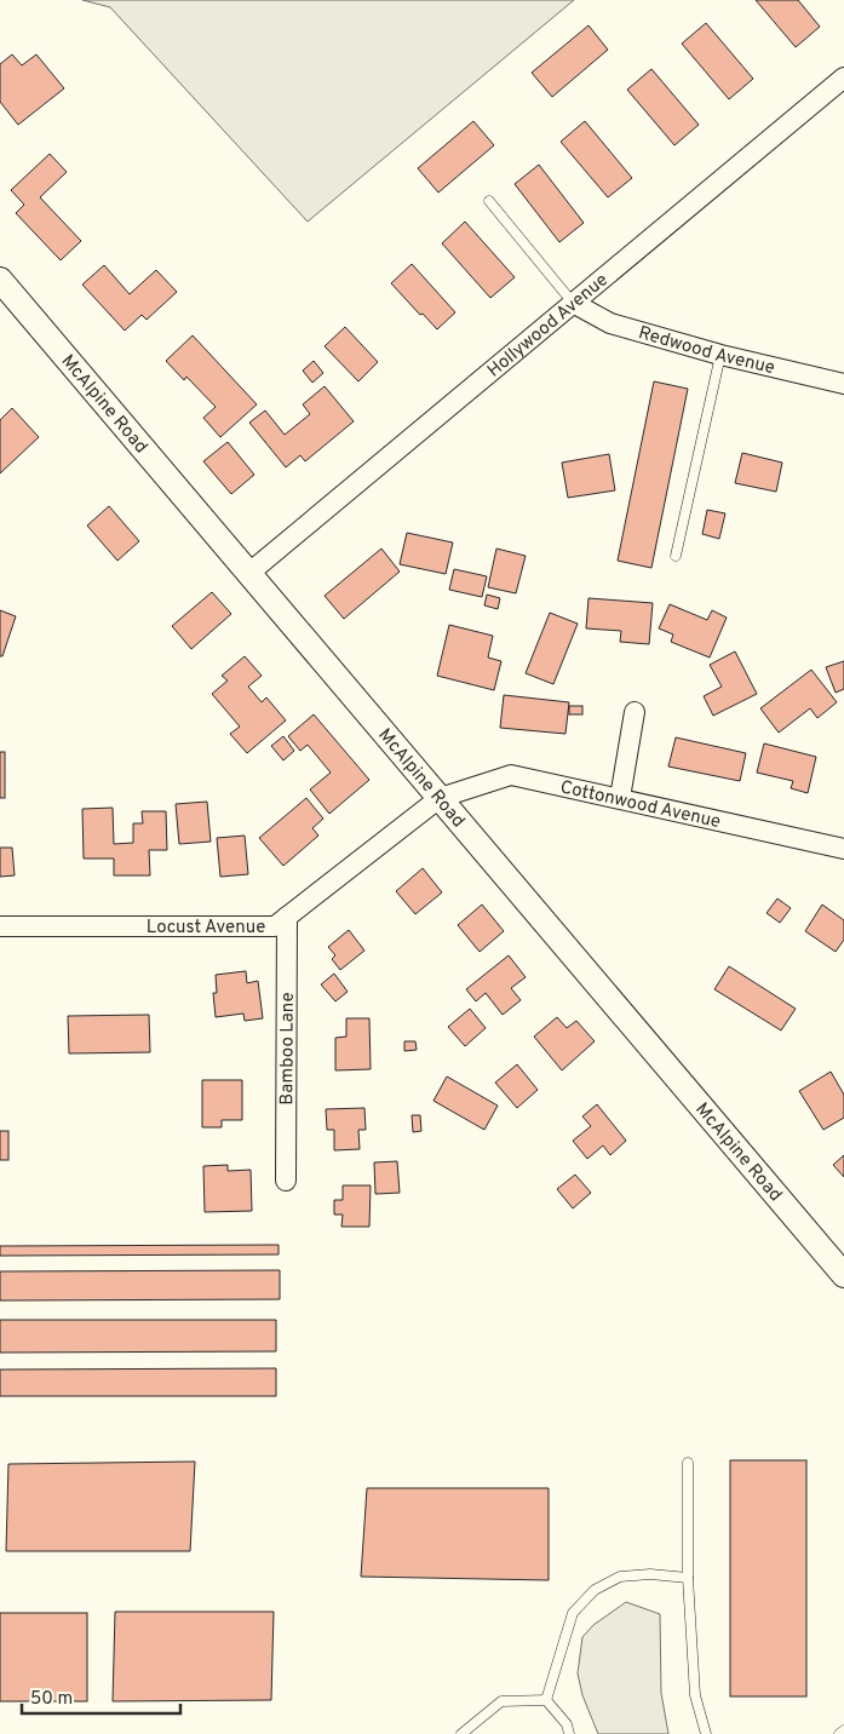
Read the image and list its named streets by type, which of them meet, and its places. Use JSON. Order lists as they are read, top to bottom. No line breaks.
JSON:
{"streets":{"street":["Hollywood Avenue","Redwood Avenue","McAlpine Road","Cottonwood Avenue","Locust Avenue","Bamboo Lane"]},"crossings":[["Hollywood Avenue","Redwood Avenue"],["Hollywood Avenue","McAlpine Road"],["McAlpine Road","Cottonwood Avenue"],["McAlpine Road","Locust Avenue"],["Cottonwood Avenue","Locust Avenue"],["Locust Avenue","Bamboo Lane"]],"scale_bar":"50 m"}
